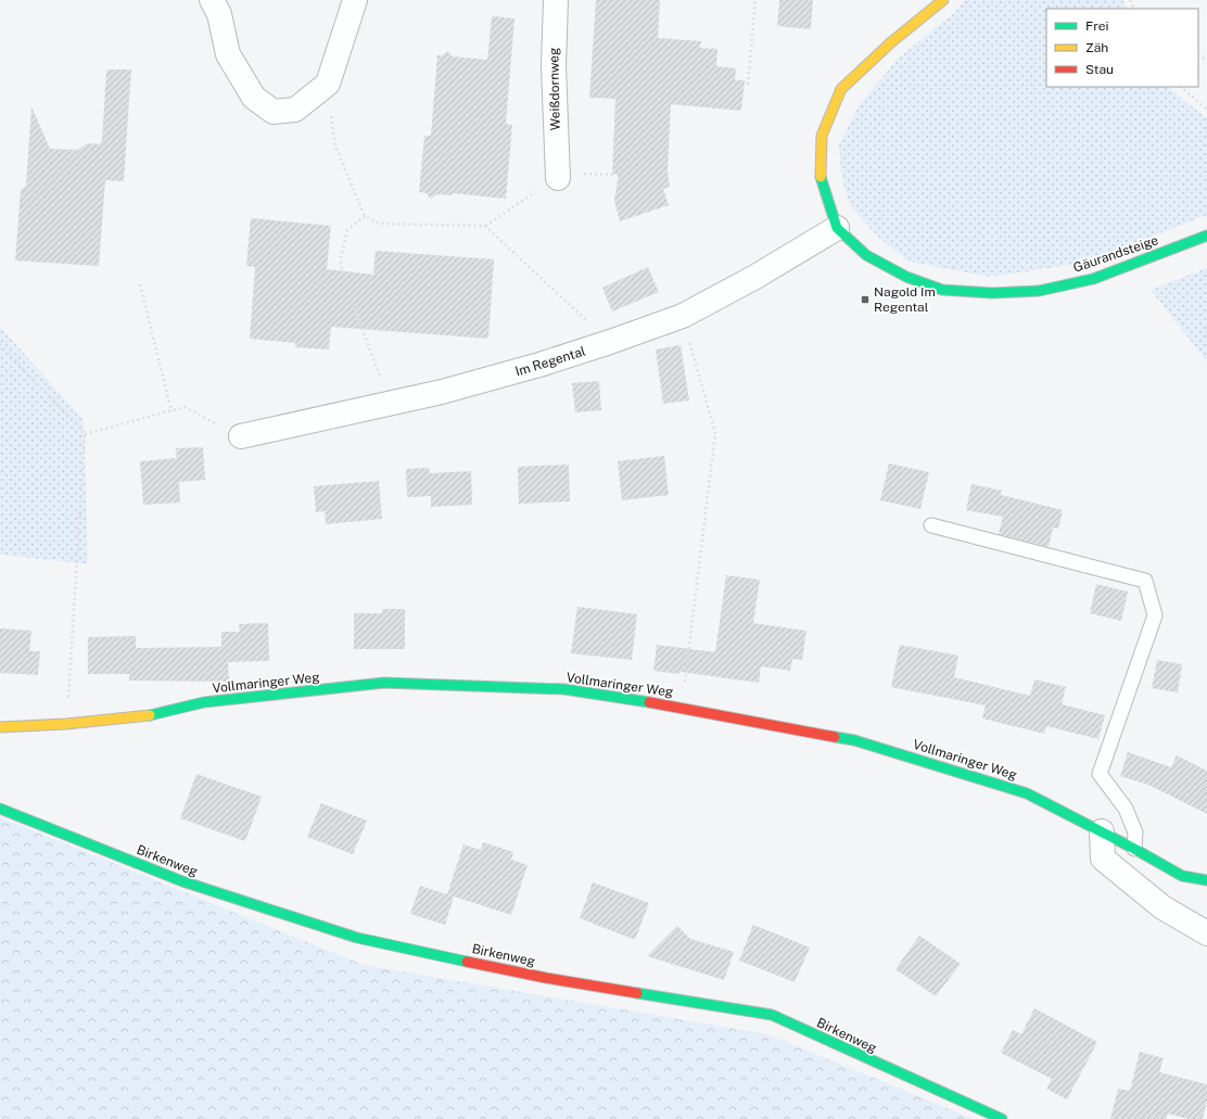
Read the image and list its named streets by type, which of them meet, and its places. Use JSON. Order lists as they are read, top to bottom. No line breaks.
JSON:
{"streets":{"street":["Weißdornweg","Gäurandsteige","Im Regental","Vollmaringer Weg","Birkenweg"]},"crossings":[["Gäurandsteige","Im Regental"]],"places":{"transit":["Nagold Im Regental"]},"legend":["Frei","Zäh","Stau"]}
